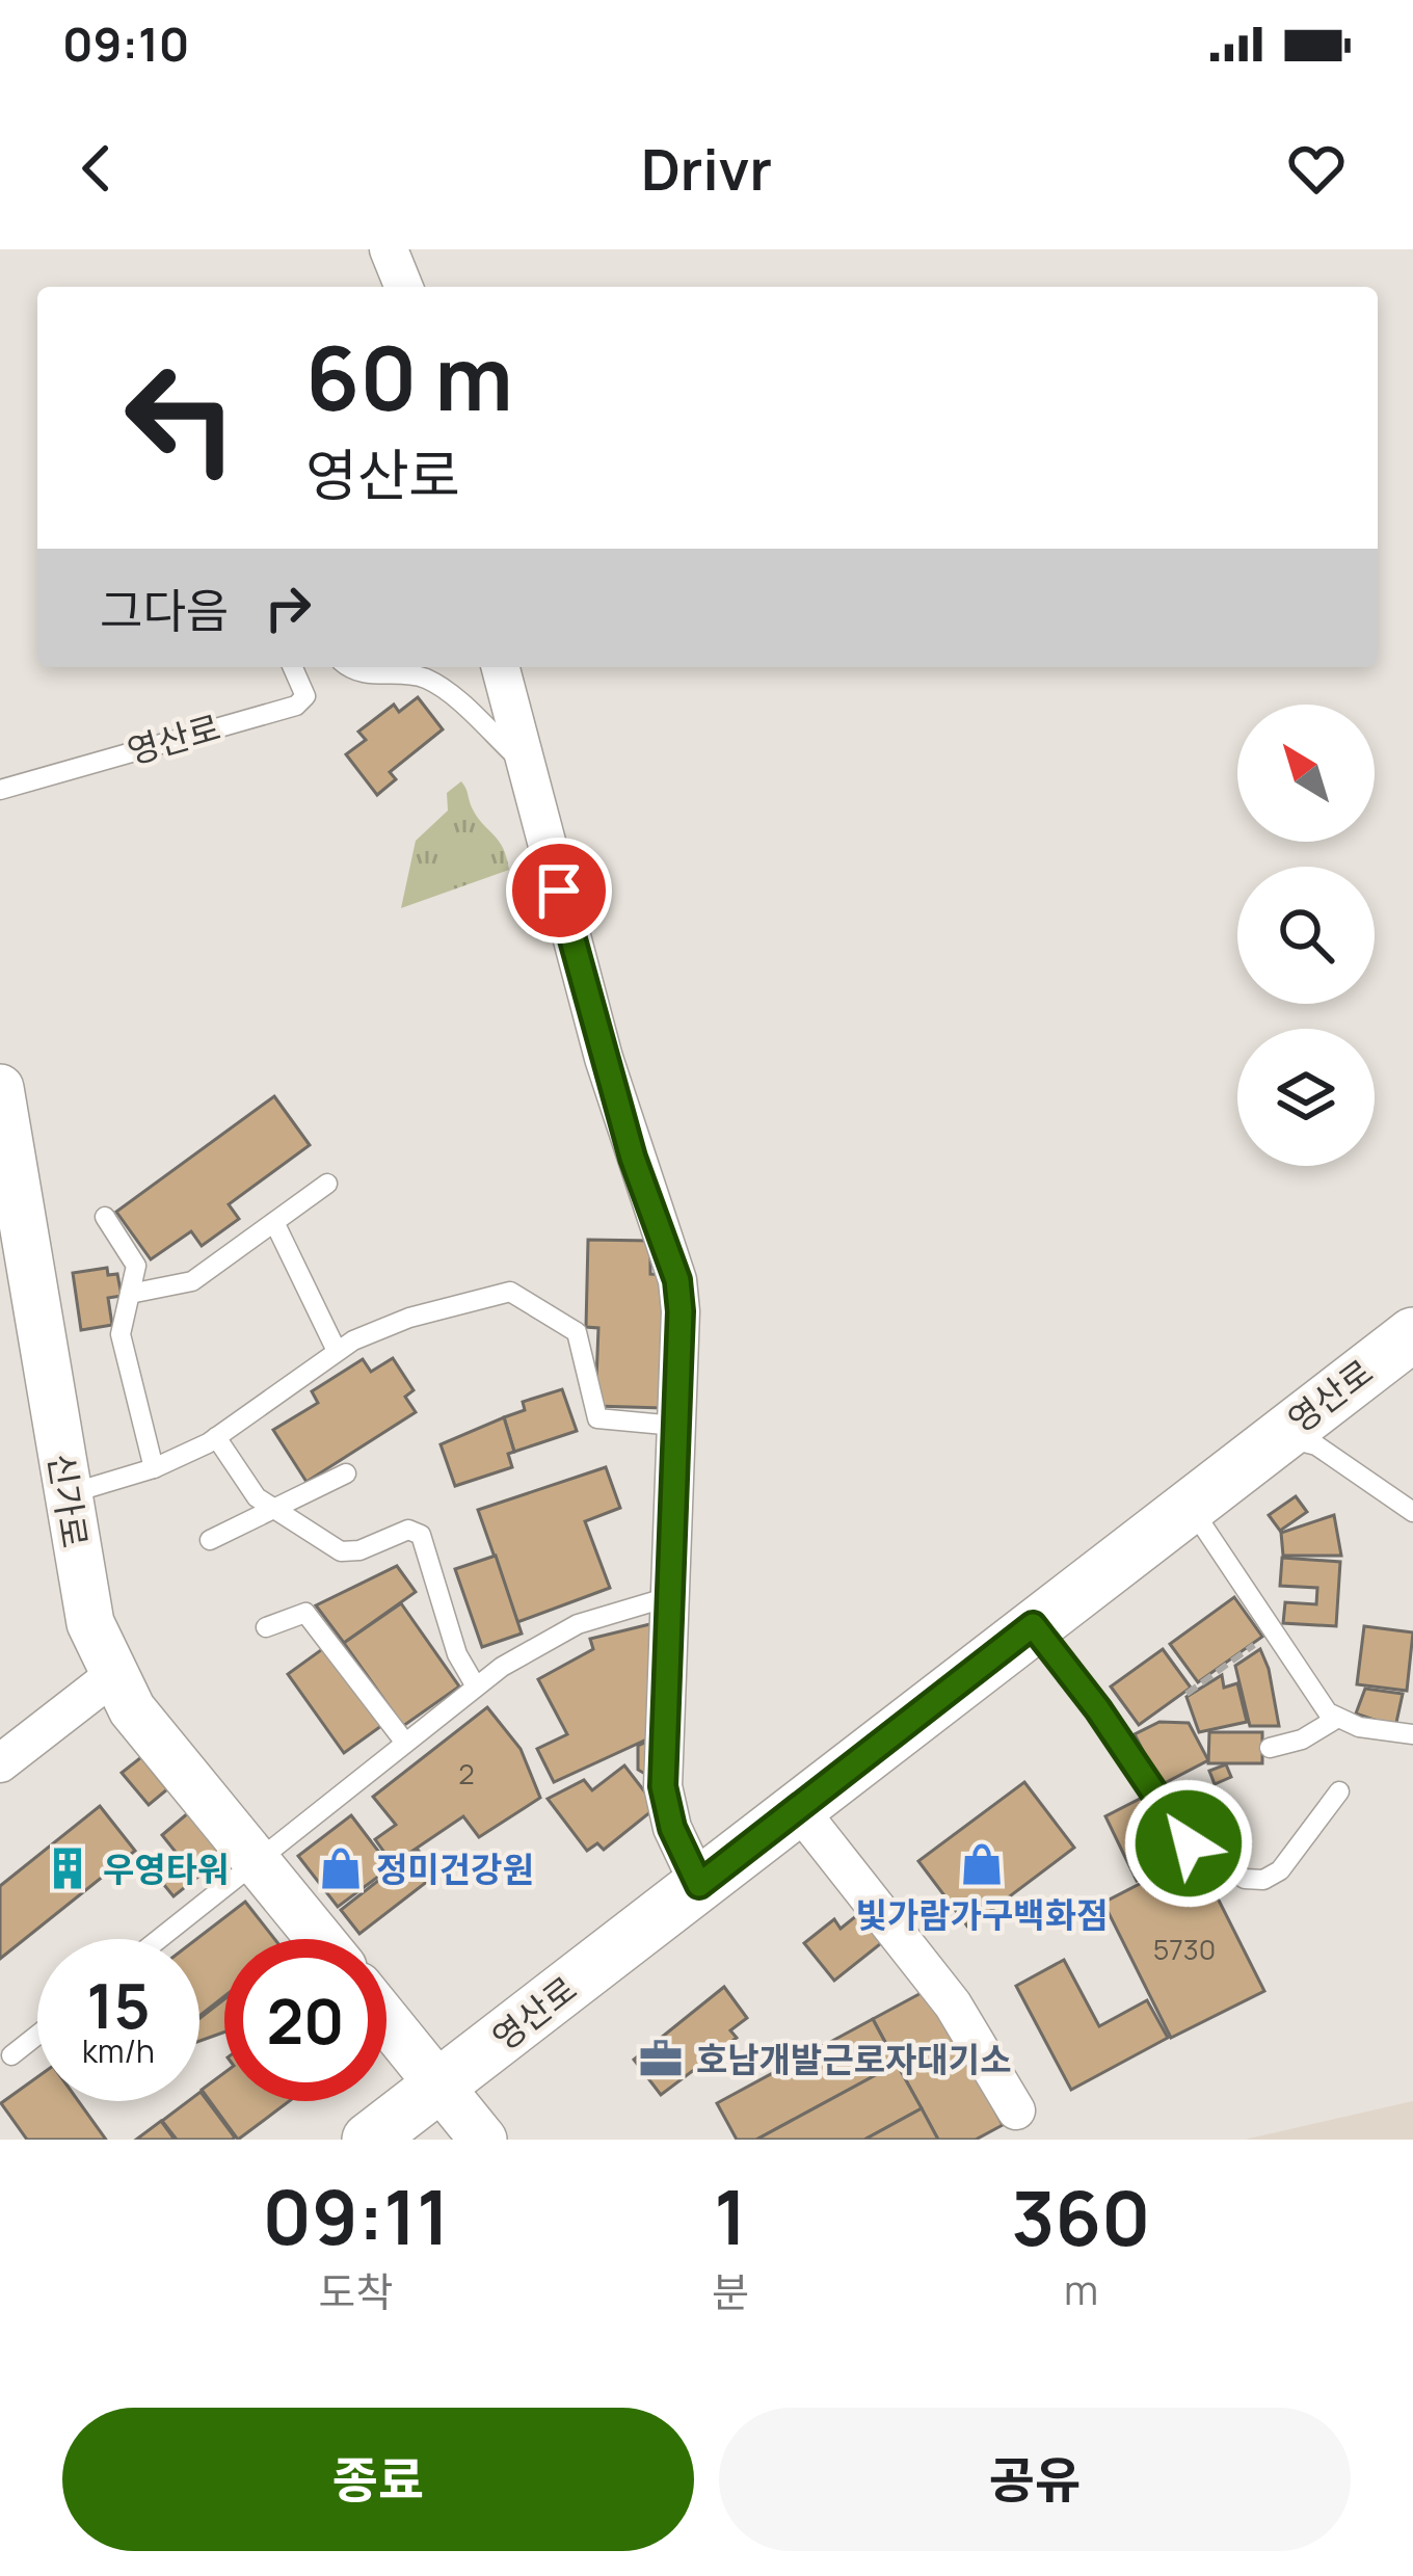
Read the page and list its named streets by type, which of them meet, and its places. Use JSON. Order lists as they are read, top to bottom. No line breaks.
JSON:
{"streets":{"main road":["영산로"],"street":["신가로"]},"places":{"shop":["빛가람가구백화점","정미건강원"],"building":["우영타워"],"office":["호남개발근로자대기소"]},"house_numbers":["2","5730"],"north":"top left","page":{"status":"09:10","header":"Drivr","turn":["60 m","영산로"],"then":"그다음","speed":"15 km/h","limit":"20","eta":["09:11","도착","1","분","360","m"],"buttons":["종료","공유"]}}
